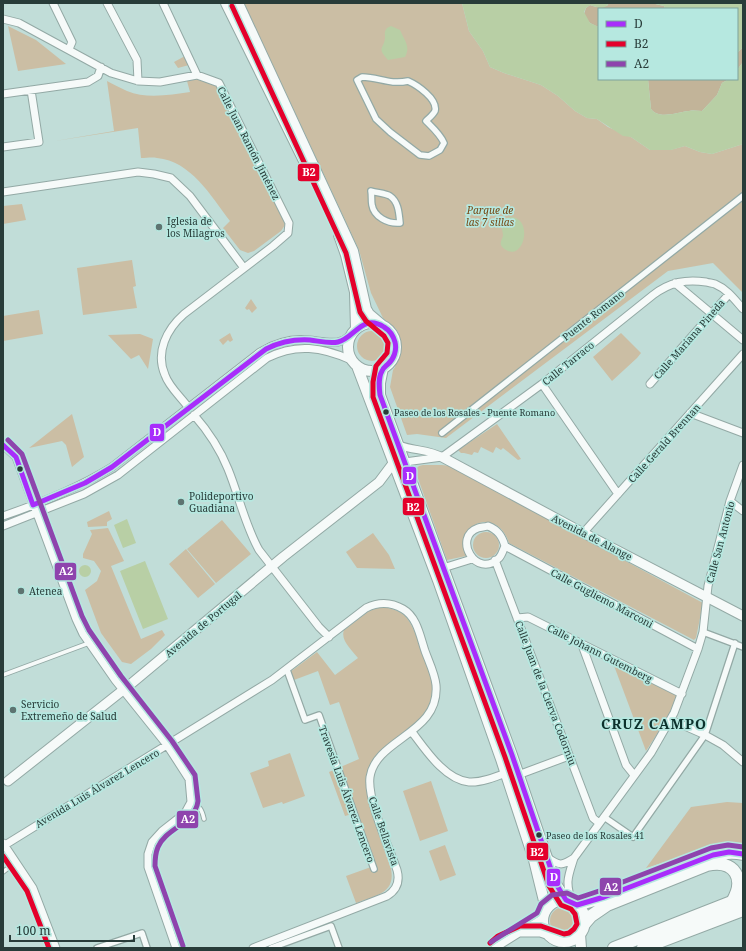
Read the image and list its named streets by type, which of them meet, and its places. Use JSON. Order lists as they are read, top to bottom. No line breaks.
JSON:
{"streets":{"street":["Calle Juan Ramón Jiménez","Puente Romano","Calle Mariana Pineda","Calle Tarraco","Calle Gerald Brennan","Avenida de Alange","Calle San Antonio","Calle Gugliemo Marconi","Avenida de Portugal","Calle Johann Gutemberg","Calle Juan de la Cierva Codorniu","Avenida Luis Álvarez Lencero","Travesía Luis Álvarez Lencero","Calle Bellavista"]},"crossings":[["Calle Mariana Pineda","Calle Tarraco"],["Calle Tarraco","Avenida de Alange"],["Calle Gerald Brennan","Avenida de Alange"],["Avenida de Alange","Calle San Antonio"],["Calle San Antonio","Calle Gugliemo Marconi"],["Calle San Antonio","Calle Johann Gutemberg"],["Calle San Antonio","Calle Juan de la Cierva Codorniu"],["Calle Gugliemo Marconi","Calle Juan de la Cierva Codorniu"],["Calle Johann Gutemberg","Calle Juan de la Cierva Codorniu"],["Avenida Luis Álvarez Lencero","Travesía Luis Álvarez Lencero"],["Avenida Luis Álvarez Lencero","Calle Bellavista"]],"districts":["CRUZ CAMPO"],"parks":["Parque de las 7 sillas"],"places":["Iglesia de los Milagros","Paseo de los Rosales - Puente Romano","Polideportivo Guadiana","Atenea","Servicio Extremeño de Salud","Paseo de los Rosales 41"],"lines":["transit line B2","transit line D","transit line A2"],"legend":["D","B2","A2"],"scale_bar":"100 m"}
